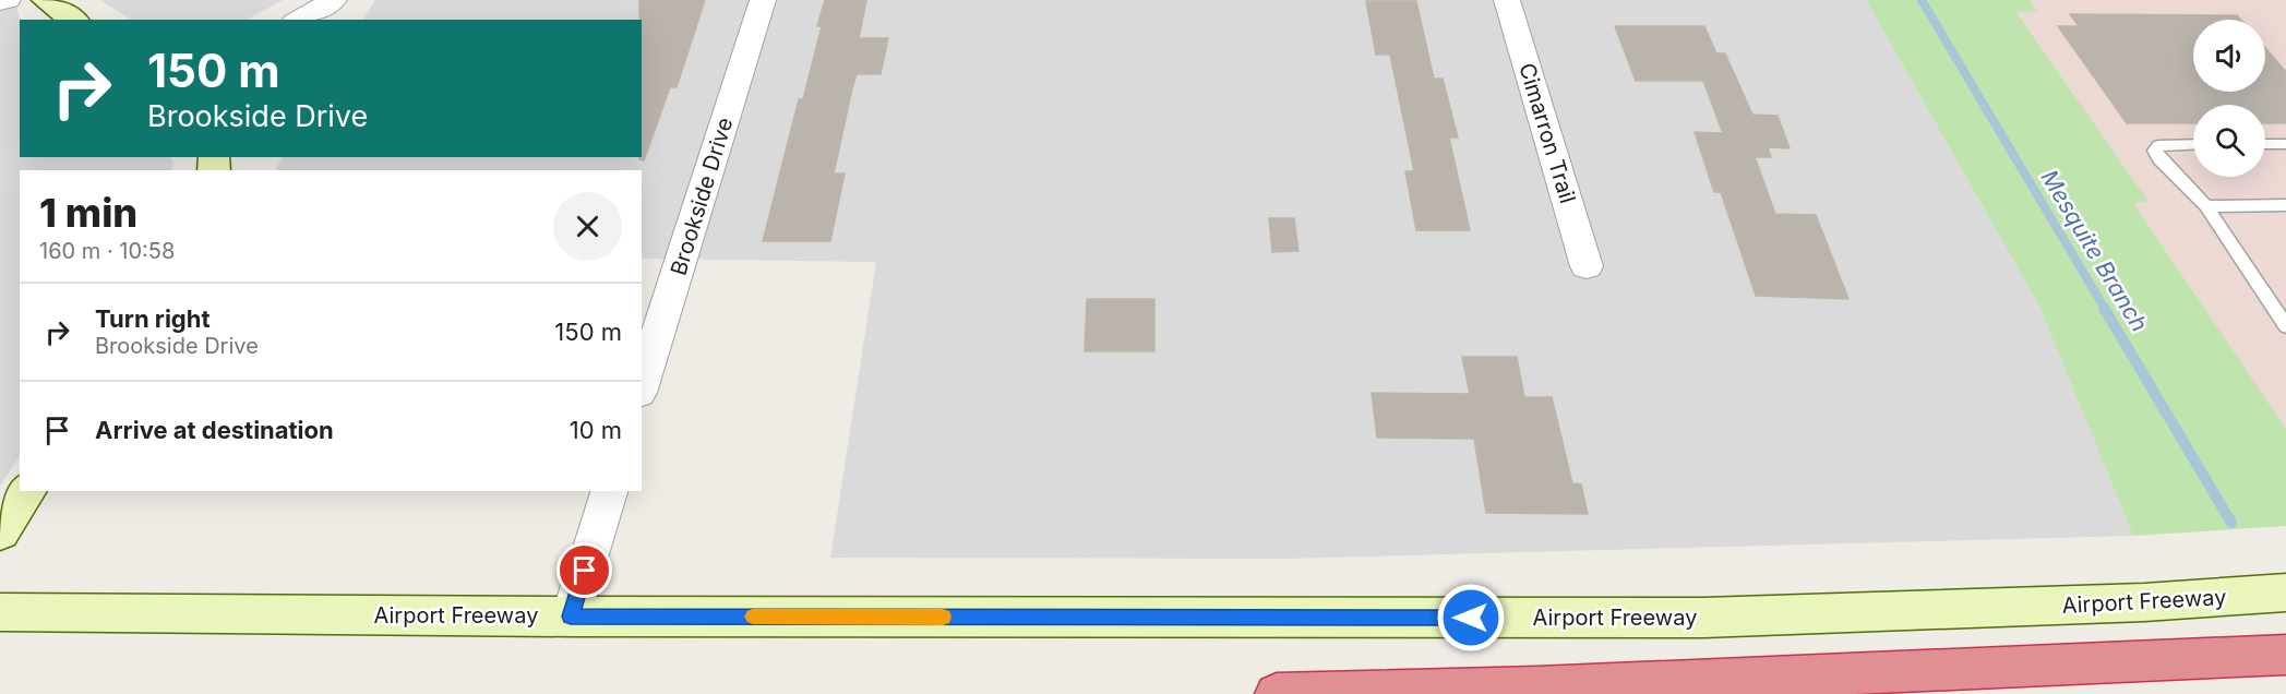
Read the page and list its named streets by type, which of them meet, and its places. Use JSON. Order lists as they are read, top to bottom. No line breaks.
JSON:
{"streets":{"main road":["Airport Freeway"],"street":["Cimarron Trail","Brookside Drive"]},"water":["Mesquite Branch"],"page":{"turn":["150 m","Brookside Drive"],"heading":["1 min","160 m · 10:58"],"list":[{"name":"Turn right","note":"Brookside Drive","value":"150 m"},{"name":"Arrive at destination","value":"10 m"}]}}
